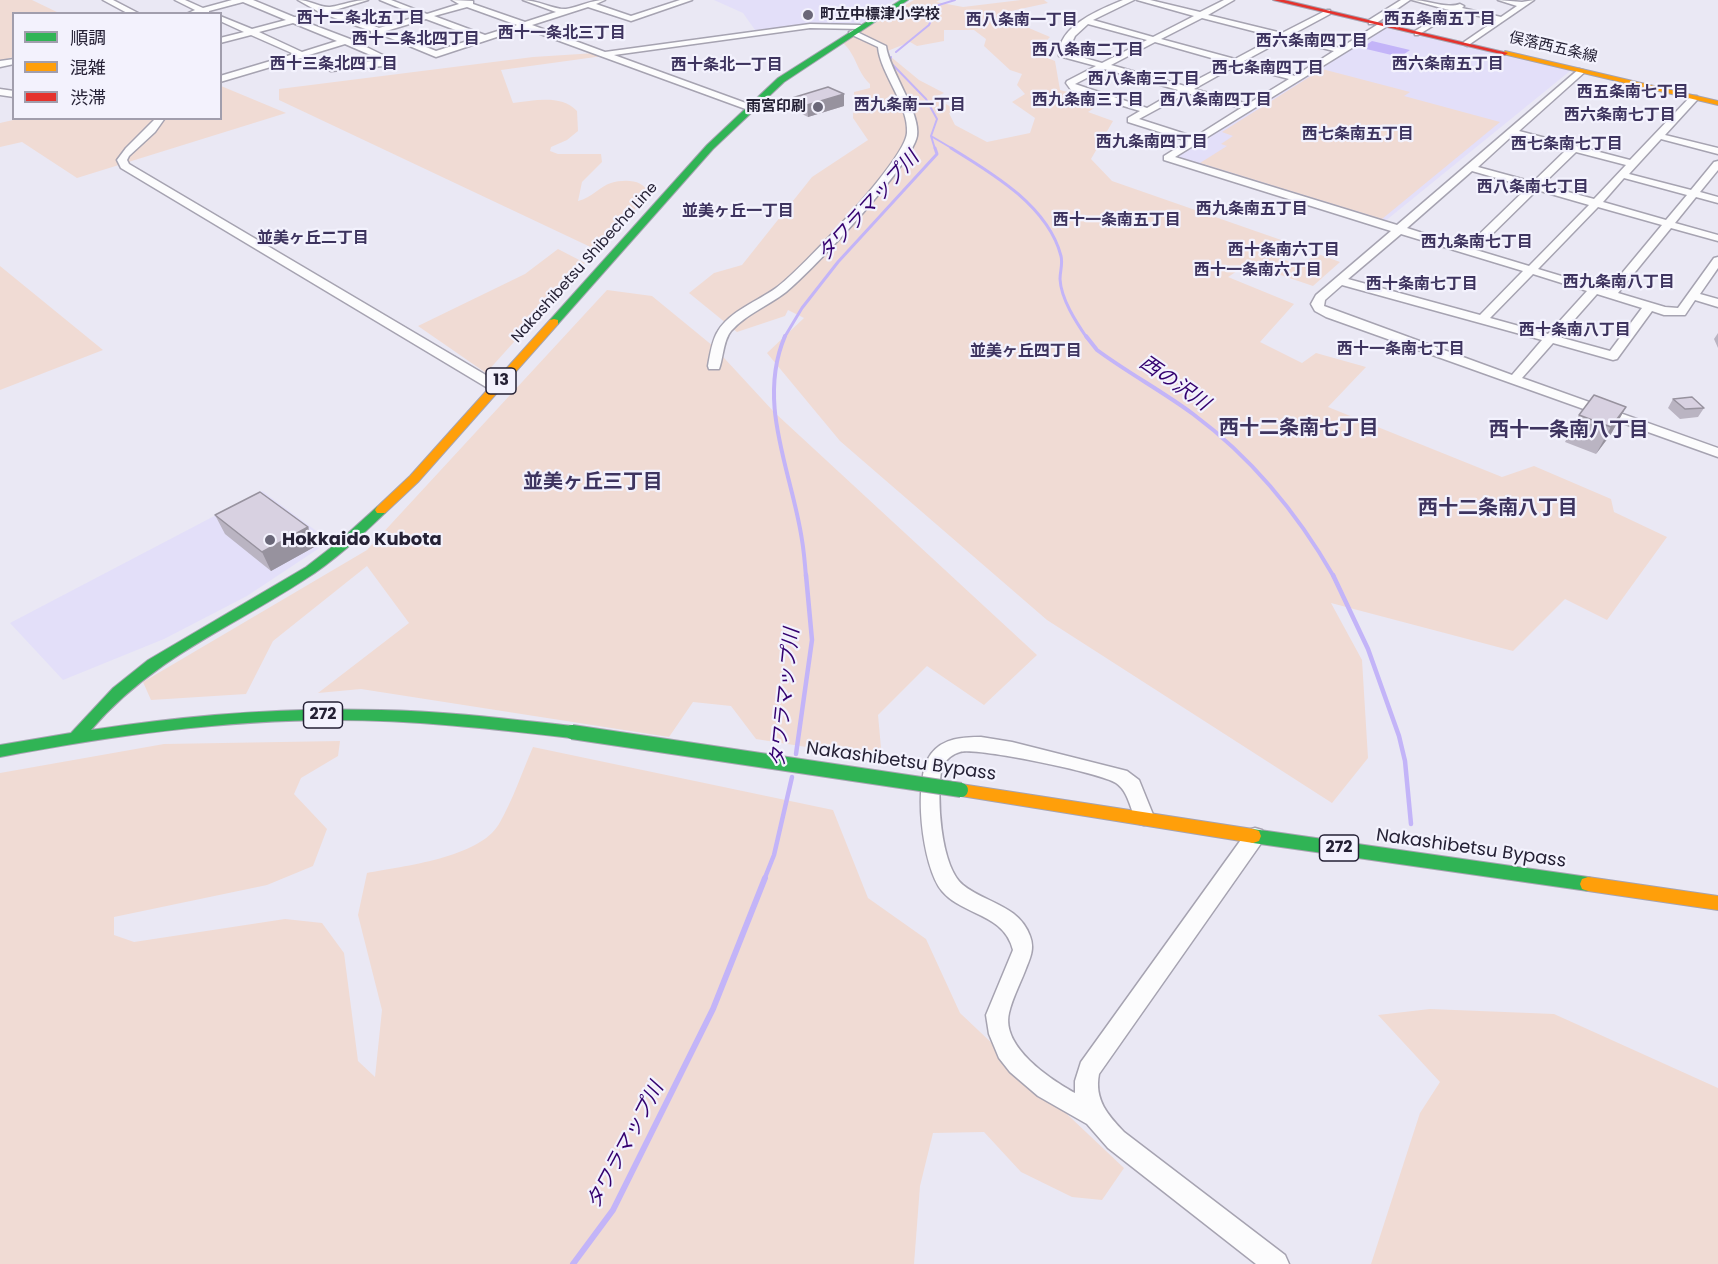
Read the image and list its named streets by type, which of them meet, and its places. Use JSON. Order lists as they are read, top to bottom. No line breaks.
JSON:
{"streets":{"main road":["俣落西五条線","Nakashibetsu Shibecha Line","13","272","Nakashibetsu Bypass"]},"crossings":[["Nakashibetsu Shibecha Line","272"],["Nakashibetsu Shibecha Line","Nakashibetsu Bypass"],["272","Nakashibetsu Bypass"]],"districts":["西十二条北五丁目","西五条南五丁目","西八条南一丁目","西十一条北三丁目","西十二条北四丁目","西六条南四丁目","西八条南二丁目","西十三条北四丁目","西六条南五丁目","西十条北一丁目","西七条南四丁目","西八条南三丁目","西五条南七丁目","西九条南三丁目","西八条南四丁目","西九条南一丁目","西六条南七丁目","西七条南五丁目","西九条南四丁目","西七条南七丁目","西八条南七丁目","西九条南五丁目","並美ヶ丘一丁目","西十一条南五丁目","並美ヶ丘二丁目","西九条南七丁目","西十条南六丁目","西十一条南六丁目","西九条南八丁目","西十条南七丁目","西十条南八丁目","西十一条南七丁目","並美ヶ丘四丁目","西十二条南七丁目","西十一条南八丁目","並美ヶ丘三丁目","西十二条南八丁目"],"water":["タワラマップ川","西の沢川"],"places":["町立中標津小学校","雨宮印刷","Hokkaido Kubota"],"legend":["順調","混雑","渋滞"]}
